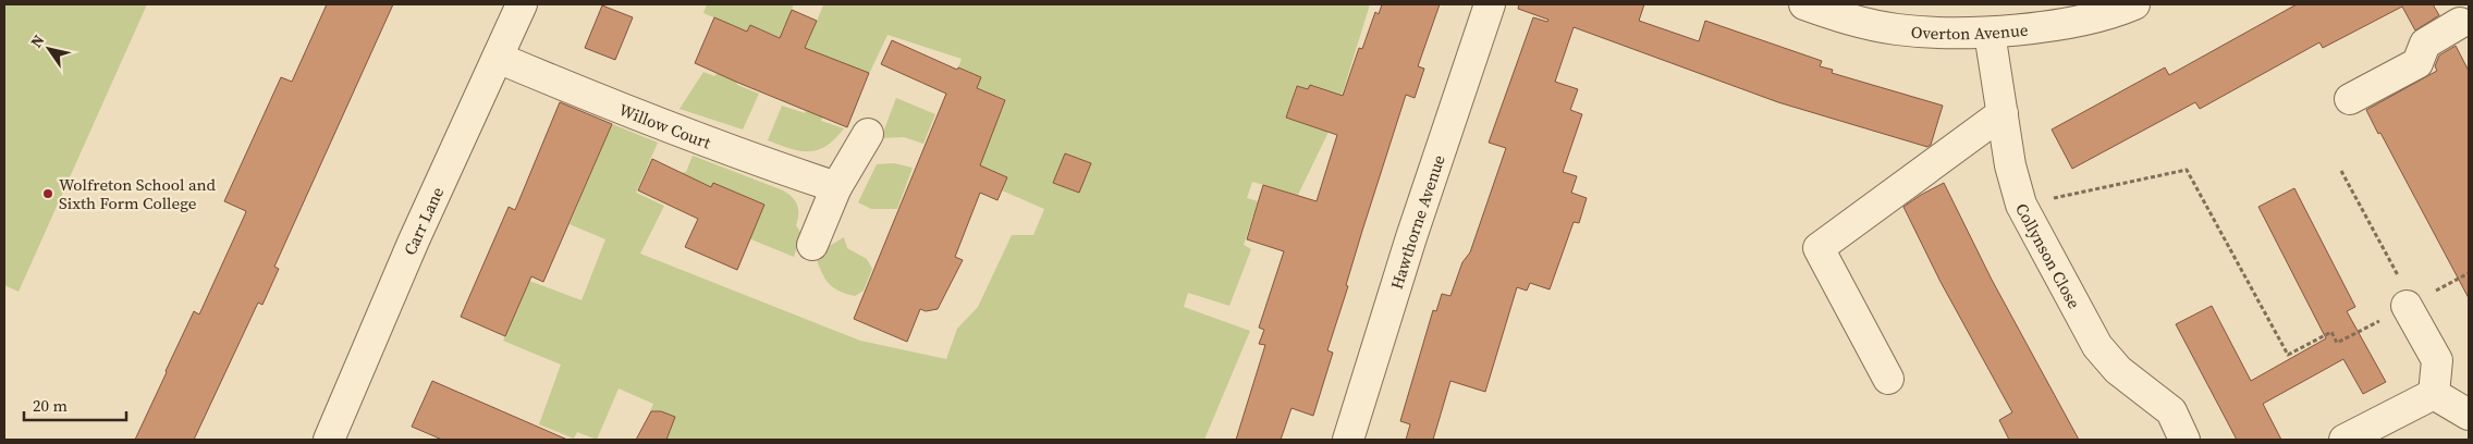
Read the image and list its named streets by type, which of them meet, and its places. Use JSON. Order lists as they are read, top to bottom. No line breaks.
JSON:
{"streets":{"street":["Overton Avenue","Willow Court","Carr Lane","Hawthorne Avenue","Collynson Close"]},"crossings":[["Overton Avenue","Collynson Close"],["Willow Court","Carr Lane"]],"places":["Wolfreton School and Sixth Form College"],"scale_bar":"20 m","north":"top left"}
